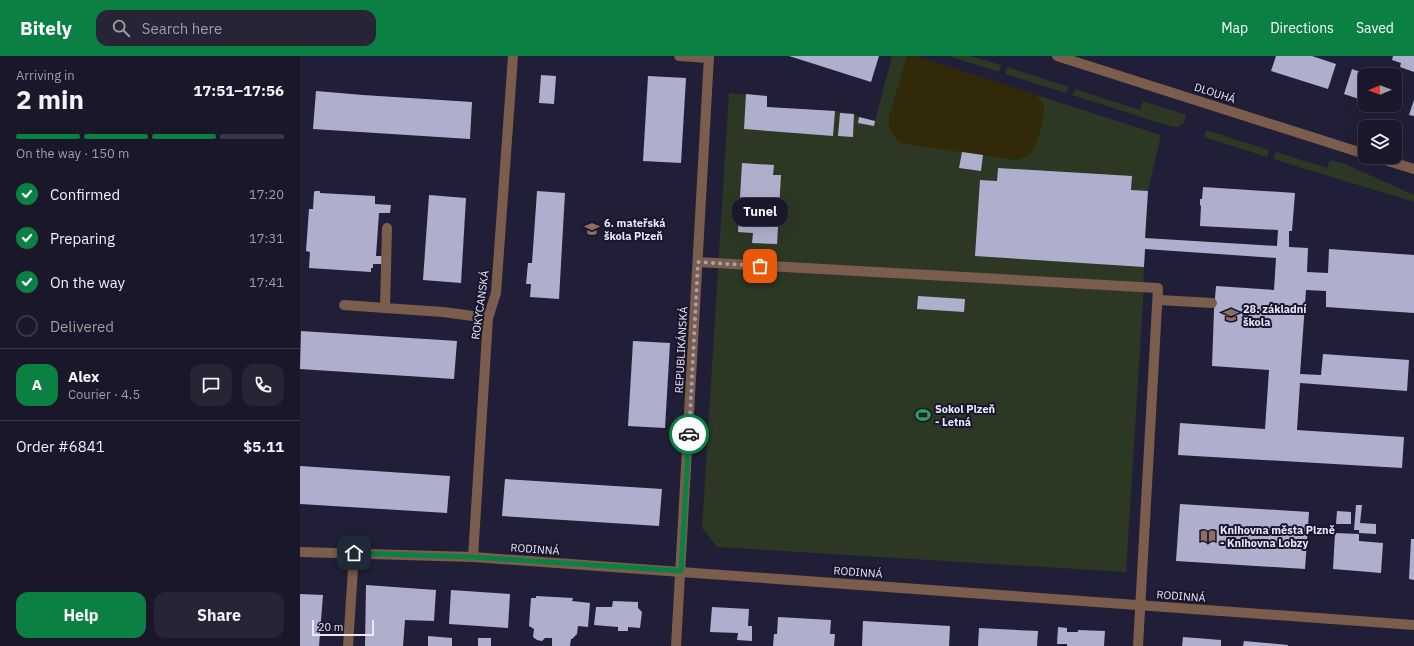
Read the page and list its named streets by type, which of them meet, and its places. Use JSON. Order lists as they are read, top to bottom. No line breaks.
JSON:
{"streets":{"street":["DLOUHÁ","ROKYCANSKÁ","REPUBLIKÁNSKÁ","RODINNÁ"]},"crossings":[["ROKYCANSKÁ","RODINNÁ"],["REPUBLIKÁNSKÁ","RODINNÁ"]],"places":{"school or university":["6. mateřská škola Plzeň","28. základní škola"],"other":["Tunel"],"sports":["Sokol Plzeň - Letná"],"library":["Knihovna města Plzně - Knihovna Lobzy"]},"scale_bar":"20 m","north":"left","page":{"header":"Bitely","search":"Search here","nav":["Map","Directions","Saved"],"heading":["2 min","Arriving in","17:51–17:56"],"panel":["Alex","Courier · 4.5","Order #6841","$5.11"],"bar":"On the way · 150 m","list":[["Confirmed","17:20"],["Preparing","17:31"],["On the way","17:41"],"Delivered"],"bubble":"Tunel","round":"A","buttons":["Help","Share"],"scale":"20 m"}}
